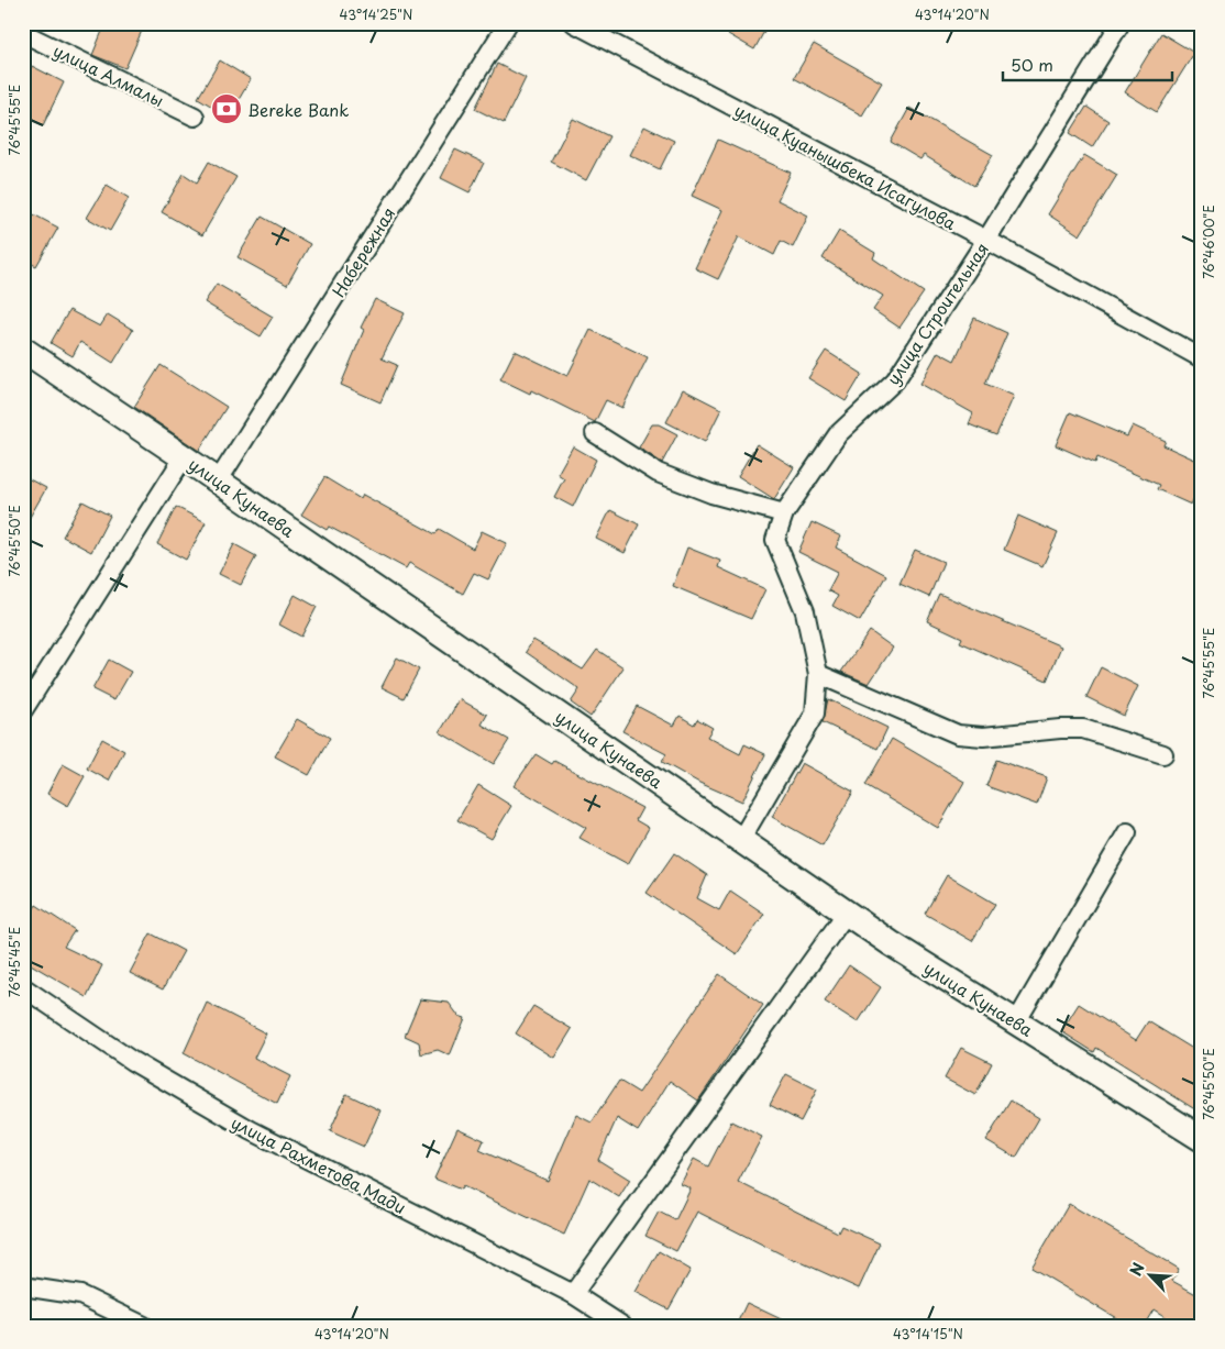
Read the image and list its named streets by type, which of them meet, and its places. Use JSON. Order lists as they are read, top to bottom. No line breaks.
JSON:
{"streets":{"main road":["улица Кунаева"],"street":["улица Алмалы","улица Куанышбека Исагулова","Набережная","улица Строительная","улица Рахметова Мади"]},"crossings":[["улица Куанышбека Исагулова","улица Строительная"],["Набережная","улица Кунаева"],["улица Строительная","улица Кунаева"]],"places":{"bank":["Bereke Bank"]},"scale_bar":"50 m","north":"top left","coordinates":["43°14'25\"N","43°14'20\"N","76°45'55\"E","76°46'00\"E","76°45'50\"E","76°45'45\"E","43°14'15\"N"]}
